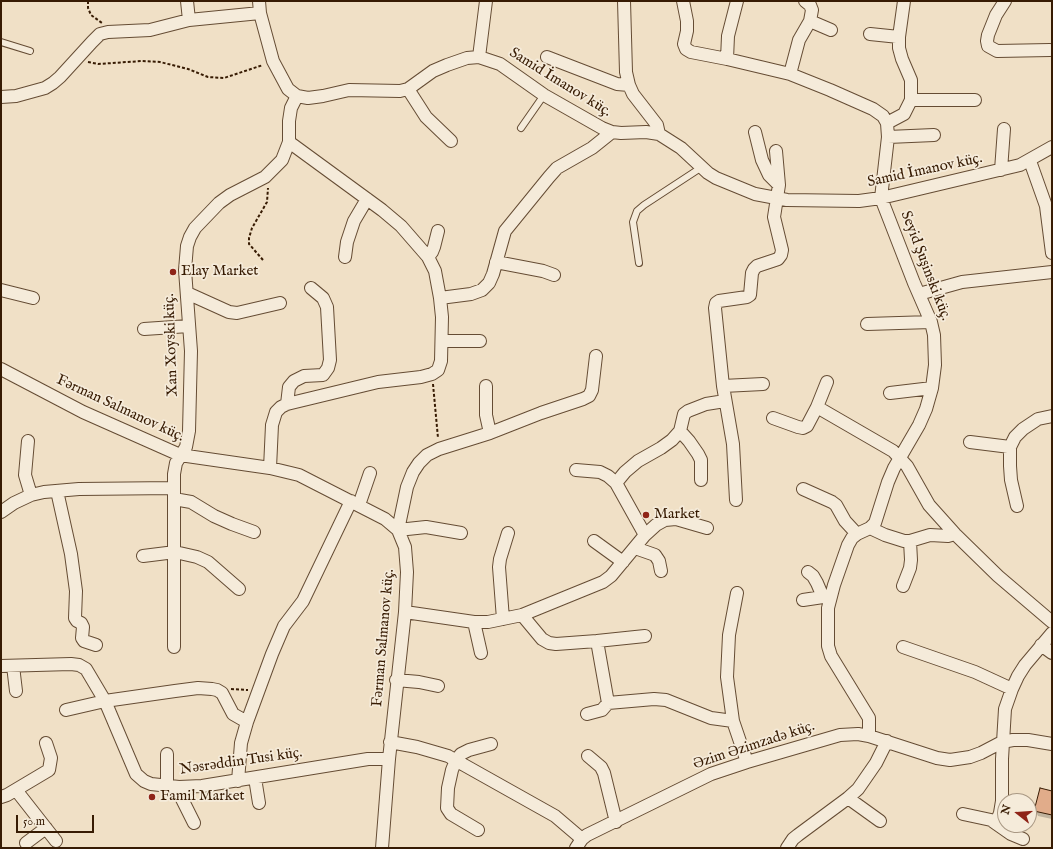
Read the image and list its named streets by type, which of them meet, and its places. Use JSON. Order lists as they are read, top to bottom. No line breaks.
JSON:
{"streets":{"street":["Samid İmanov küç.","Seyid Şuşinski küç.","Xan Xoyski küç.","Fərman Salmanov küç.","Əzim Əzimzadə küç.","Nəsrəddin Tusi küç."]},"crossings":[["Samid İmanov küç.","Seyid Şuşinski küç."],["Samid İmanov küç.","Xan Xoyski küç."],["Xan Xoyski küç.","Fərman Salmanov küç."],["Fərman Salmanov küç.","Nəsrəddin Tusi küç."]],"places":["Elay Market","Market","Famil Market"],"scale_bar":"50 m","north":"left"}
